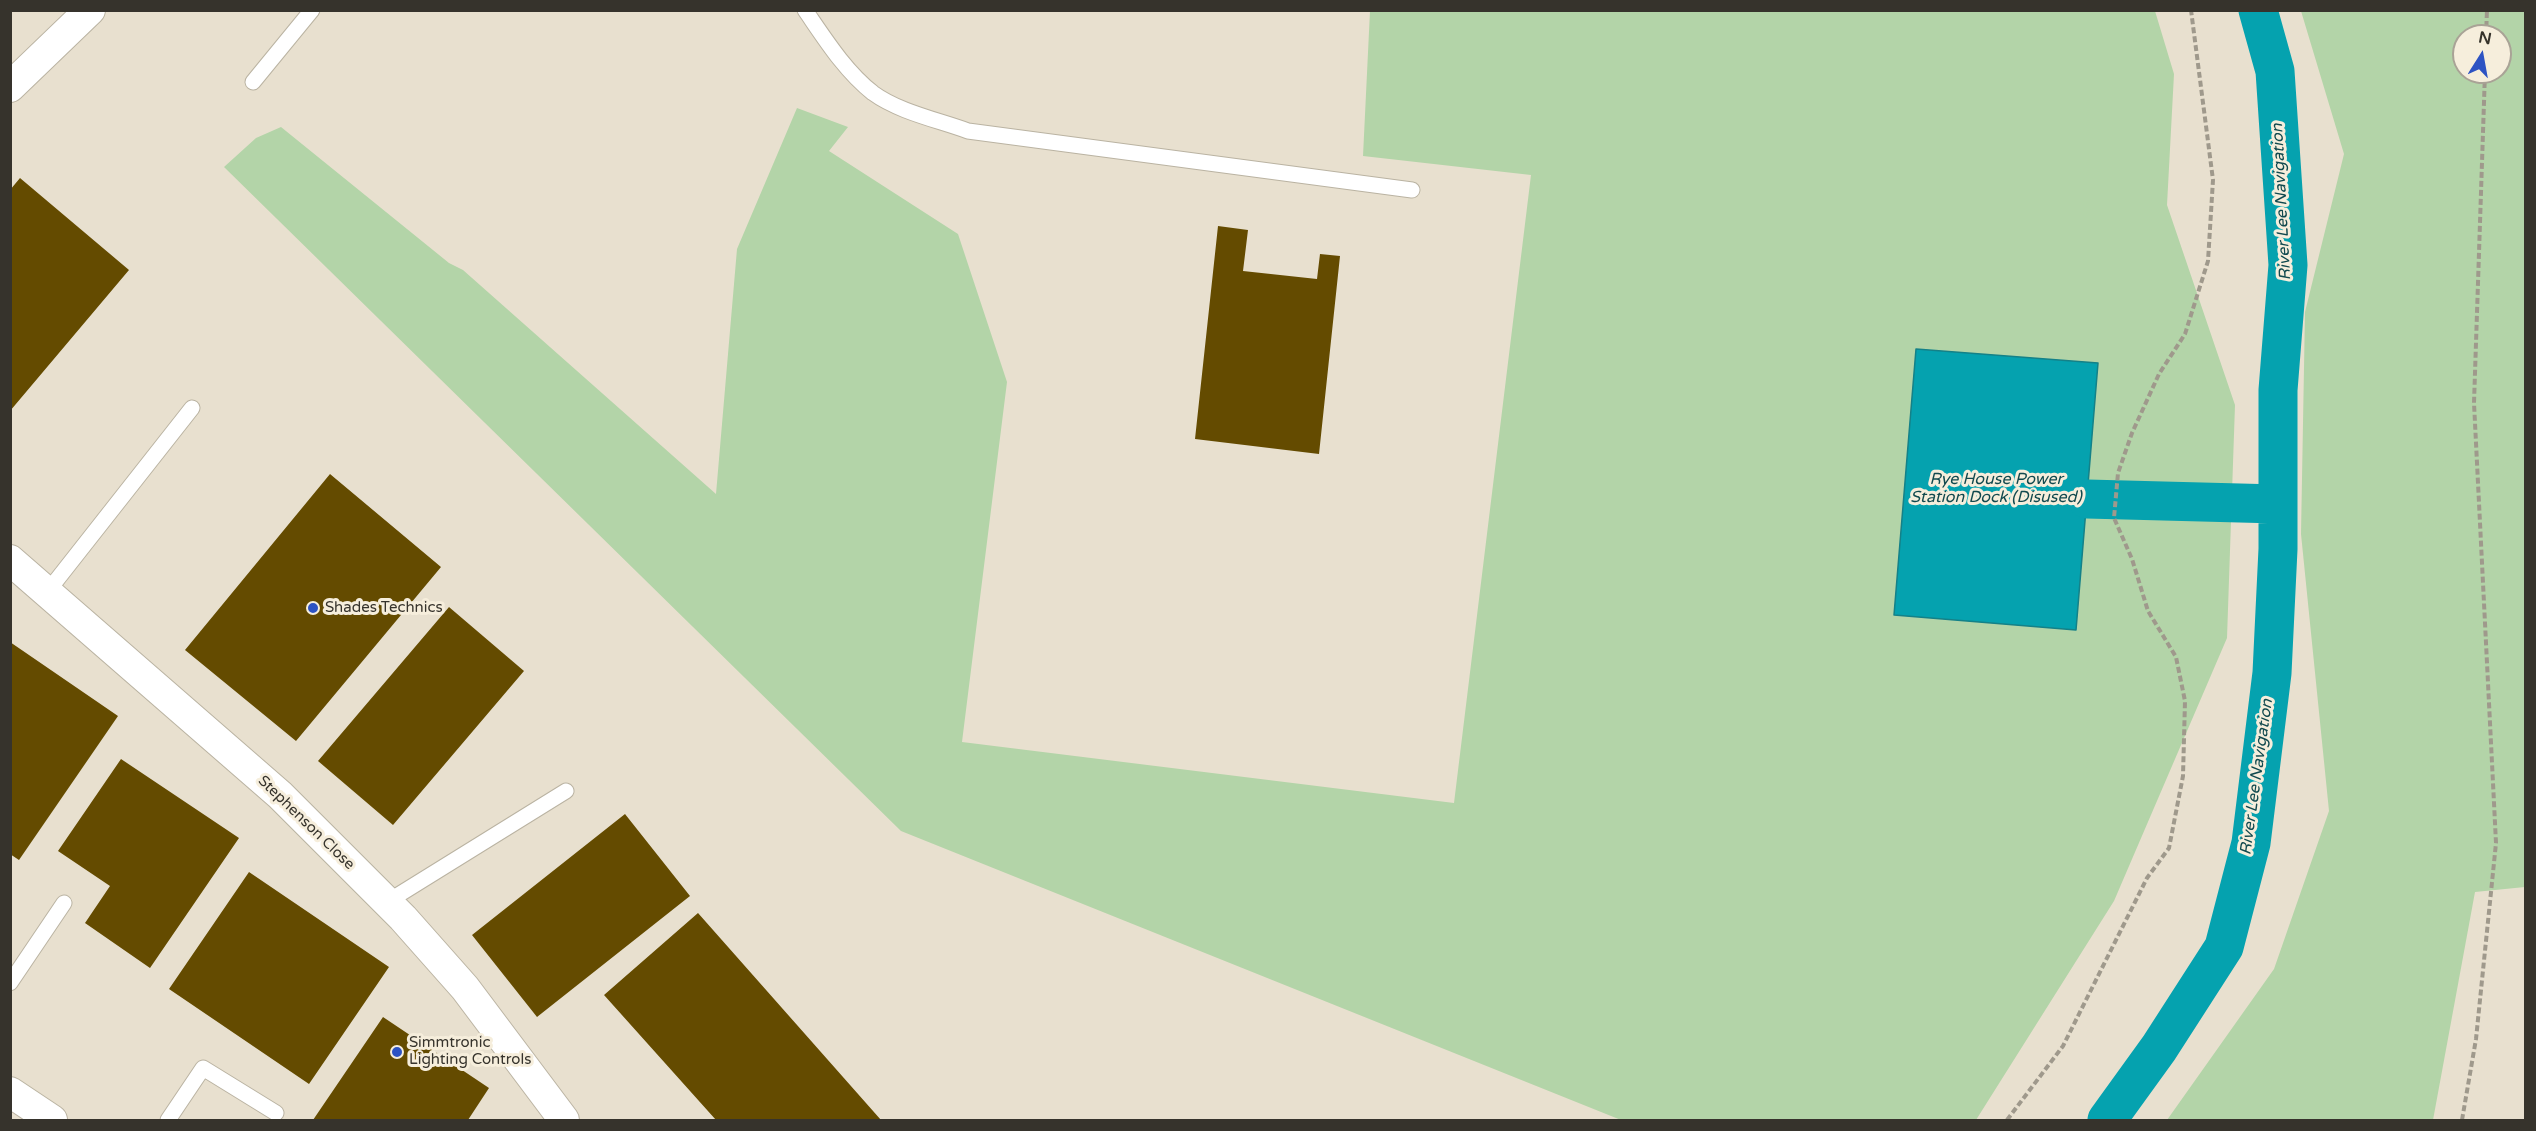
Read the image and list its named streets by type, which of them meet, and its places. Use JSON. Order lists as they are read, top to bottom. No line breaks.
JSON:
{"streets":{"street":["Stephenson Close"]},"water":["River Lee Navigation","Rye House Power Station Dock (Disused)"],"places":["Shades Technics","Simmtronic Lighting Controls"],"north":"top"}
